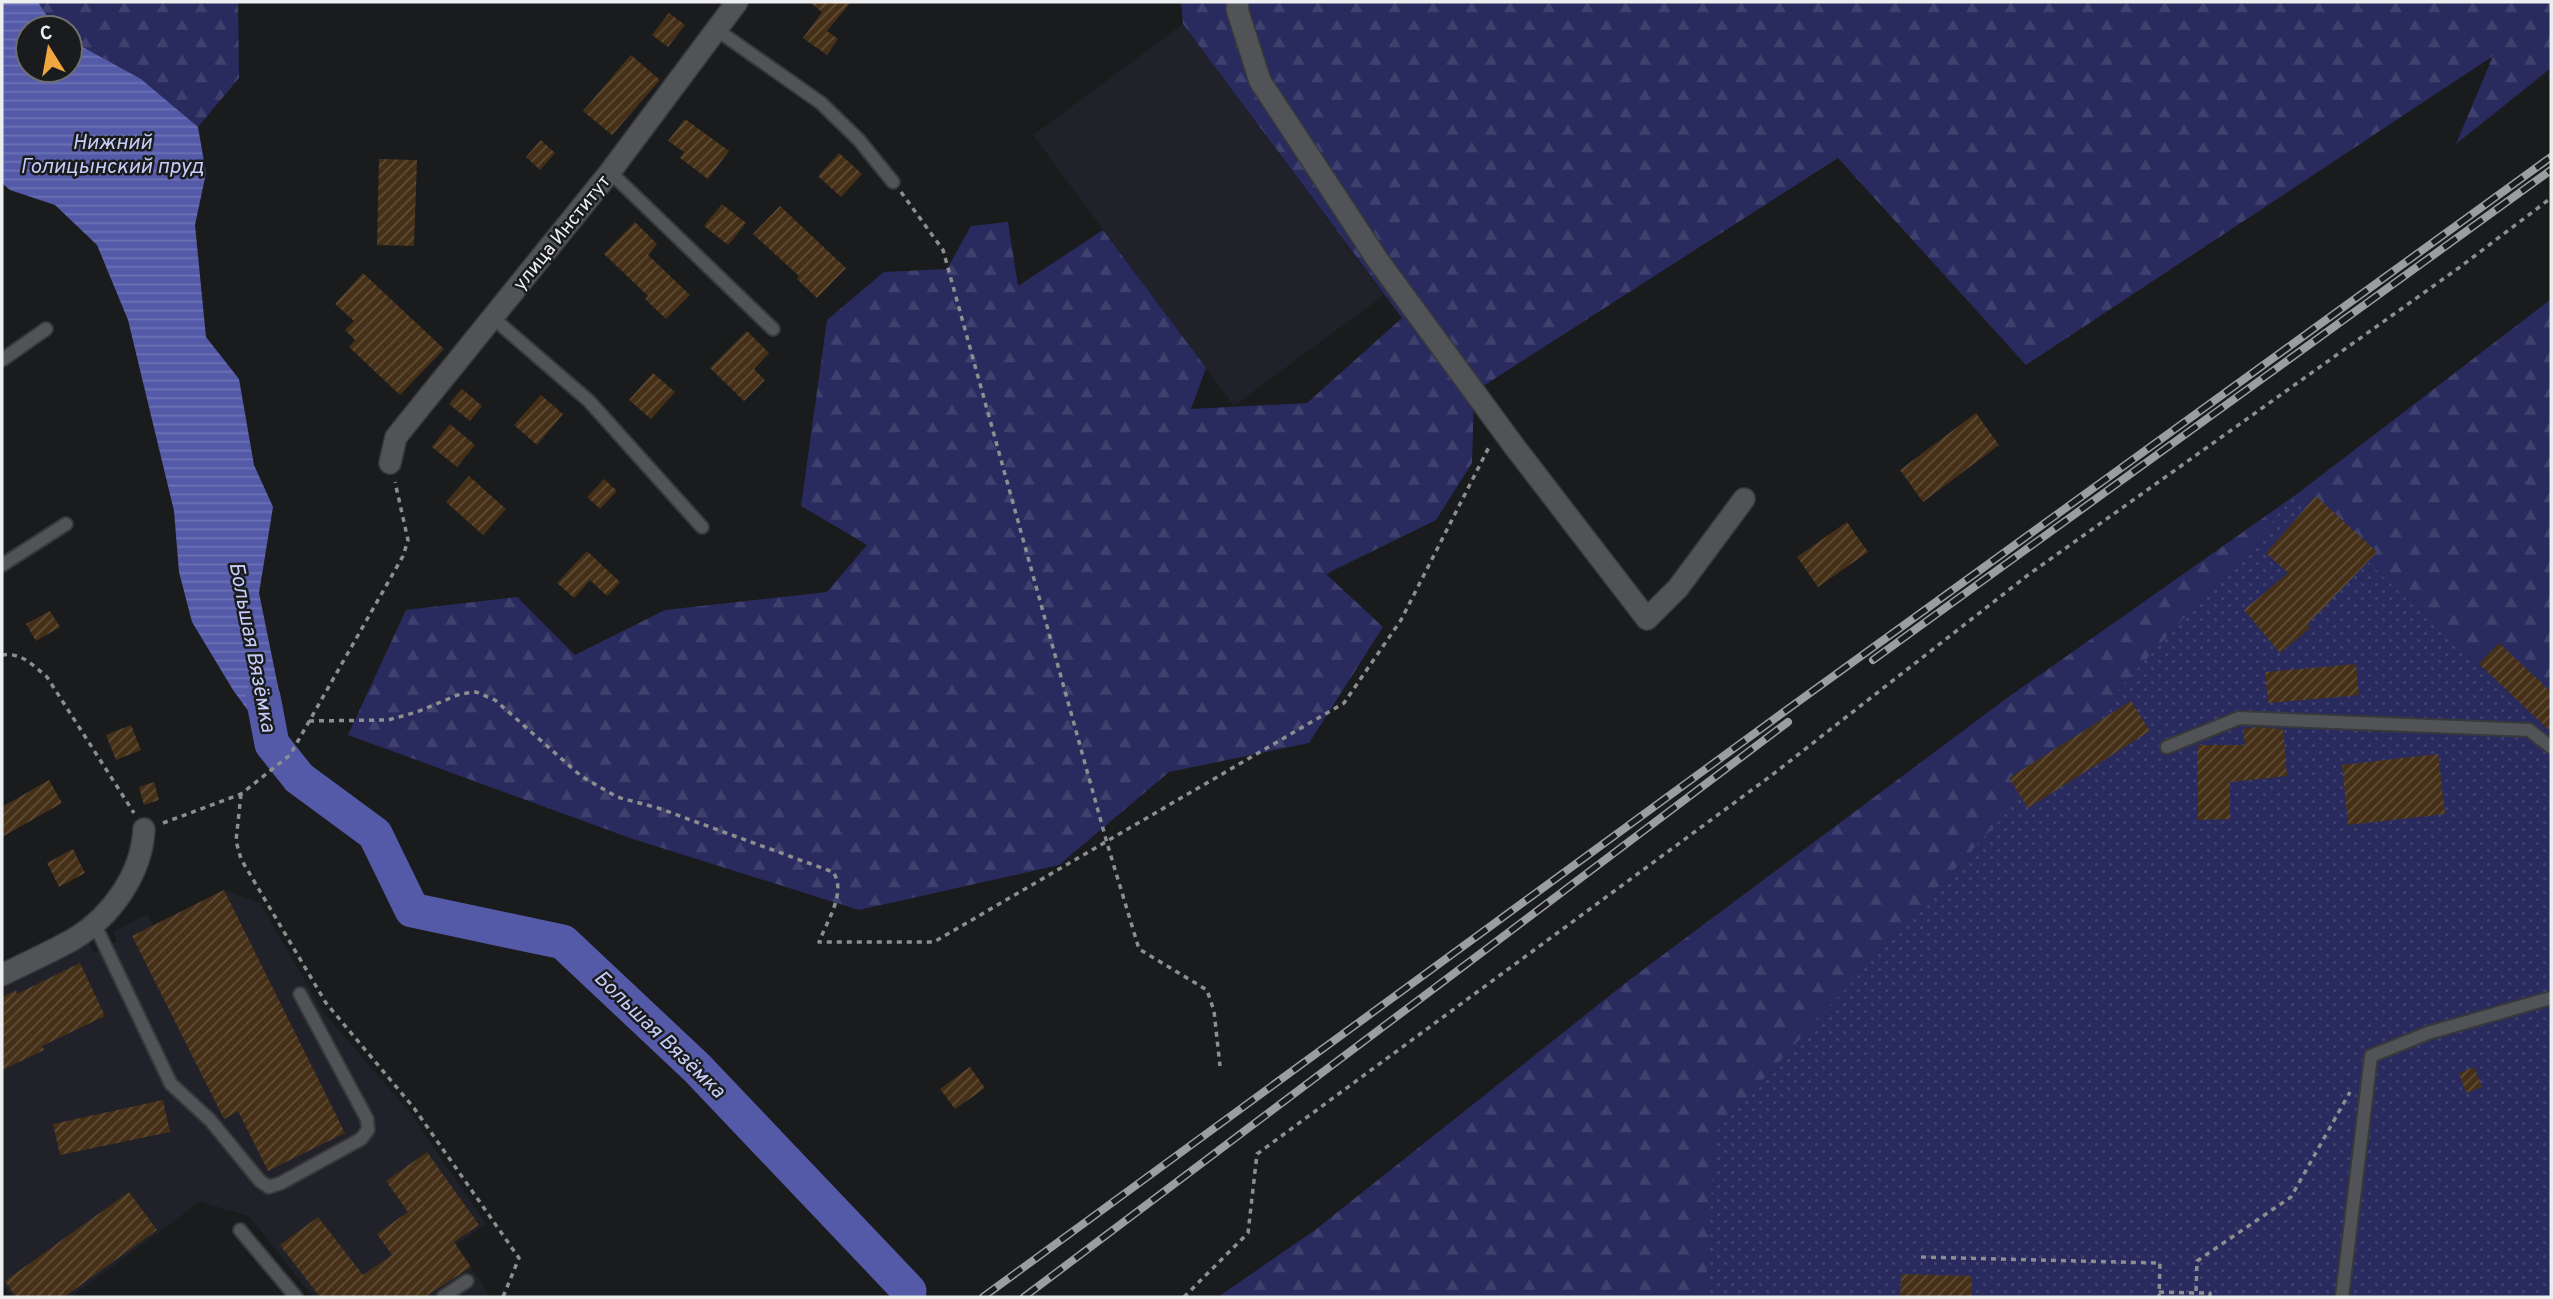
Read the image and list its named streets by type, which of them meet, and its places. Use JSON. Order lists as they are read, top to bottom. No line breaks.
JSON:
{"streets":{"street":["улица Институт"]},"water":["Нижний Голицынский пруд","Большая Вязёмка"],"north":"top"}
